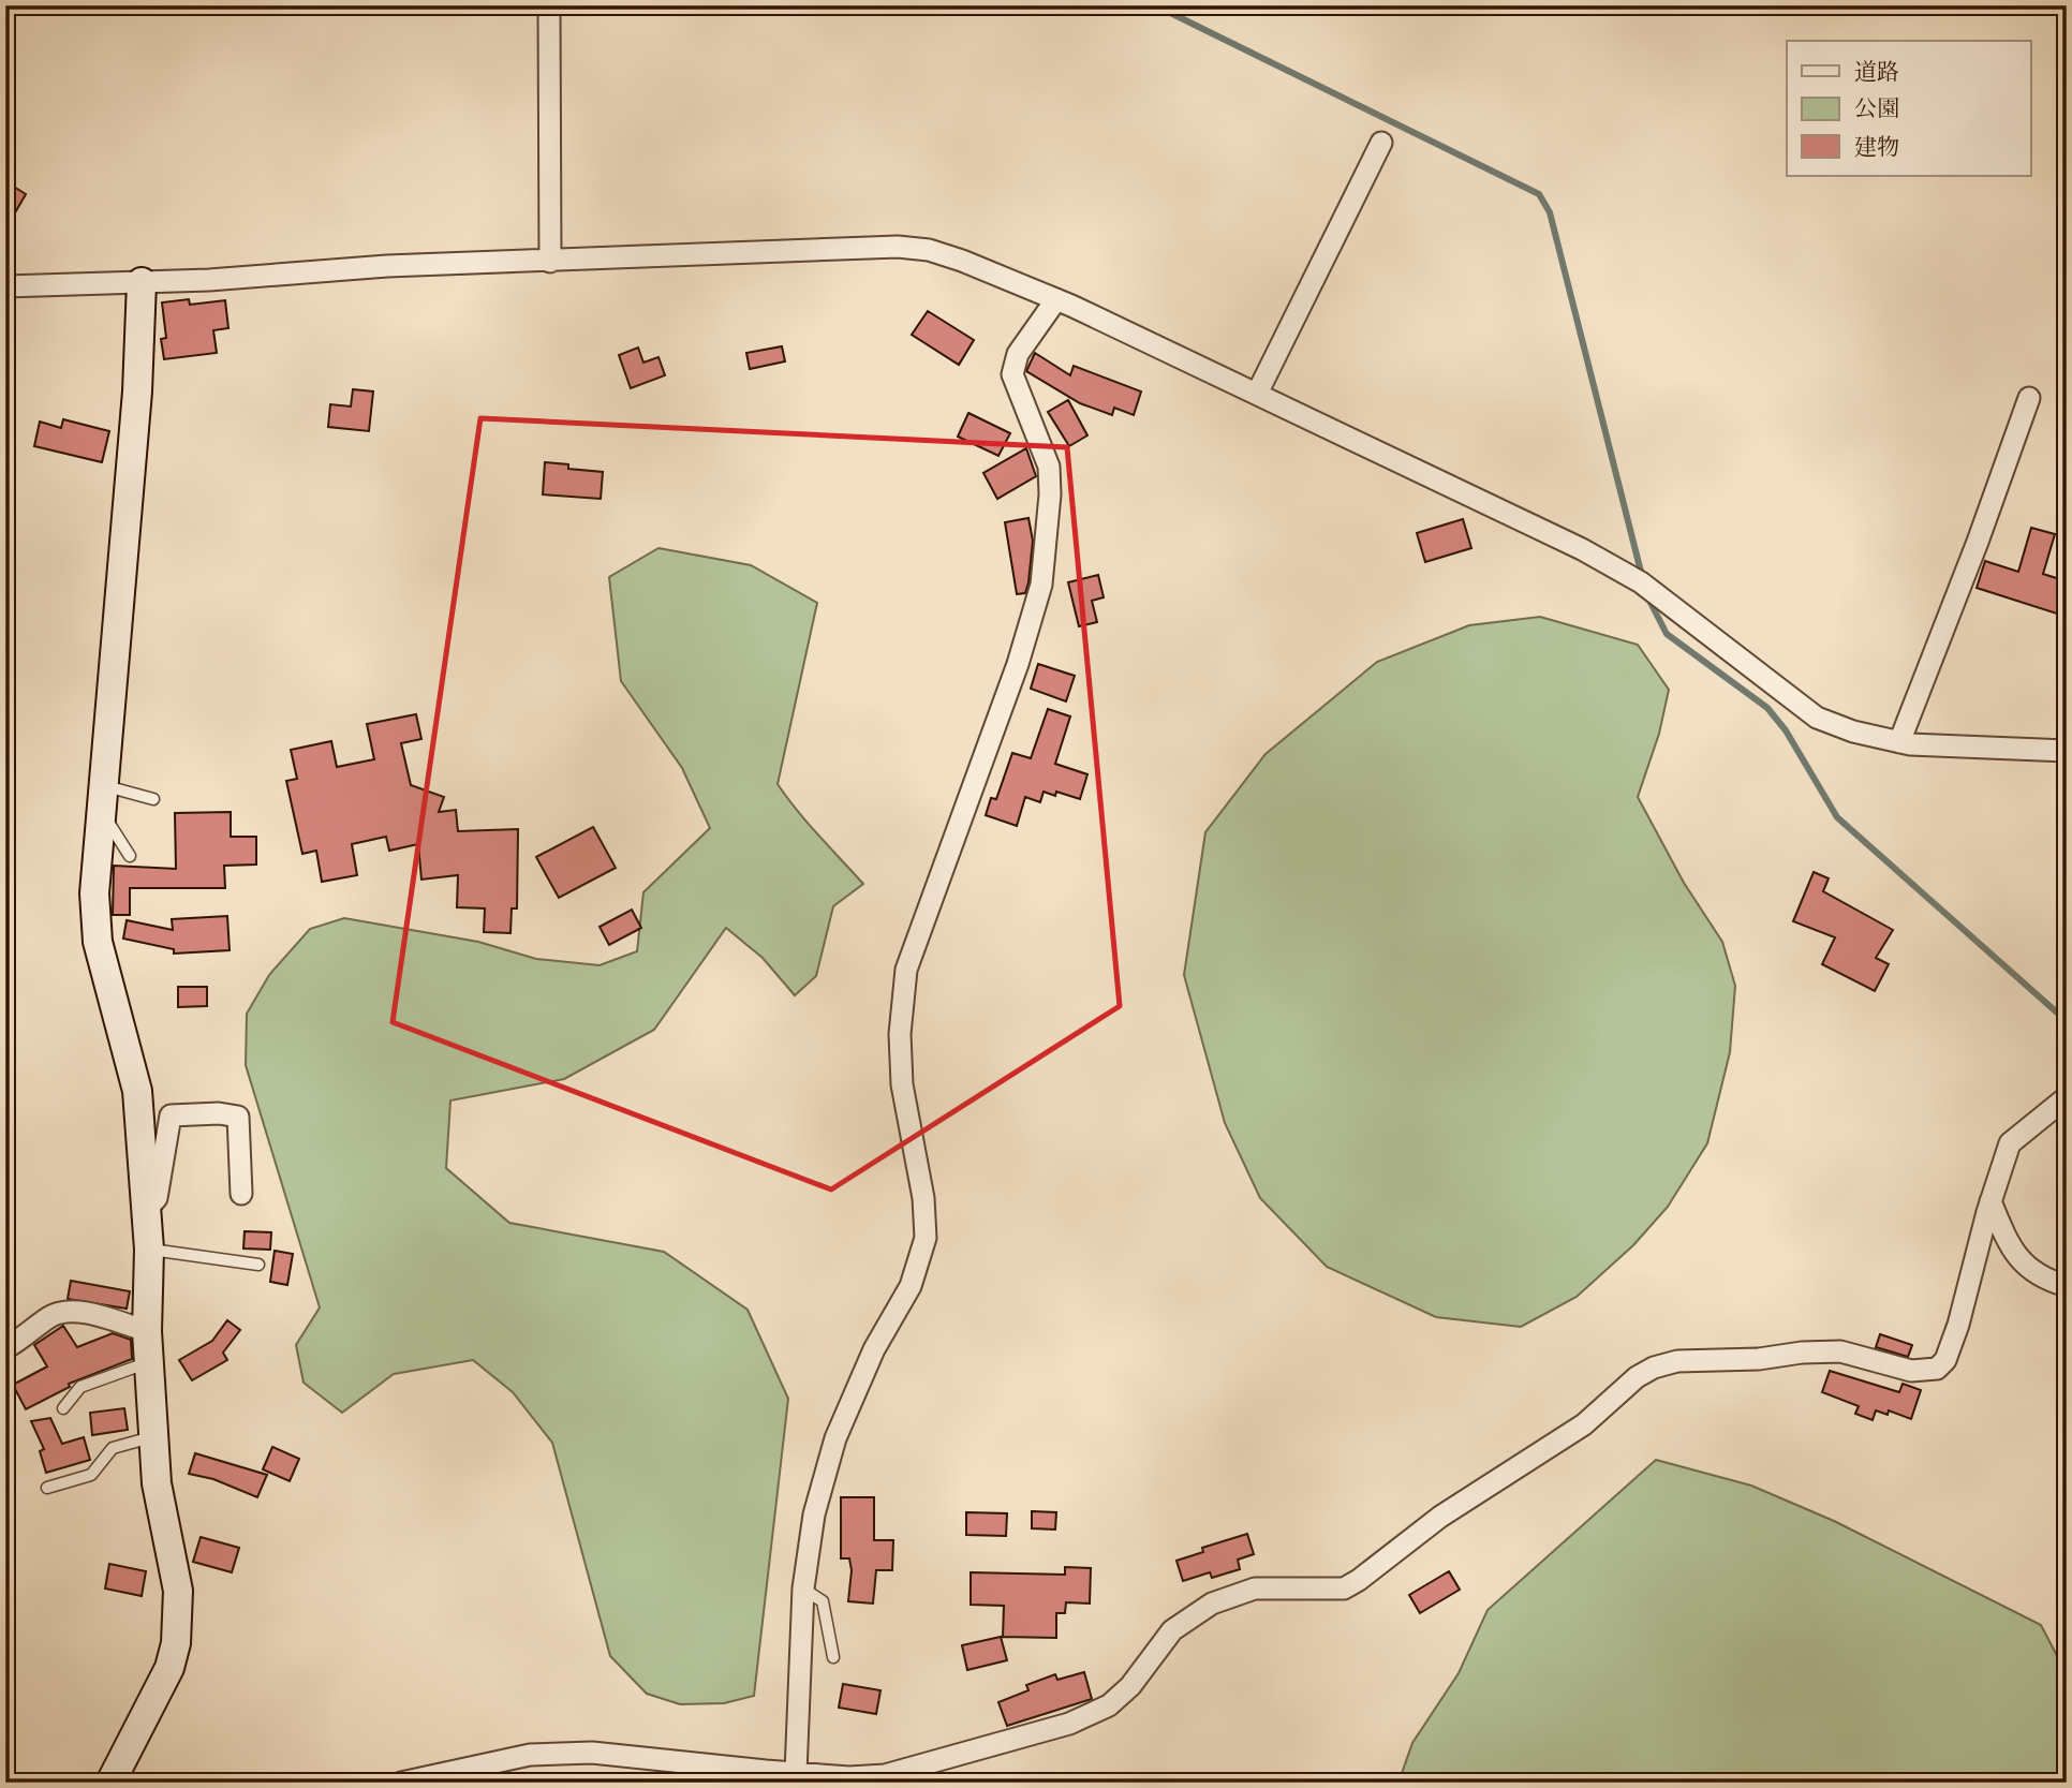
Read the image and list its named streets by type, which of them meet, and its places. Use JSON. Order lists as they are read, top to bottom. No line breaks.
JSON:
{"legend":["道路","公園","建物"]}
